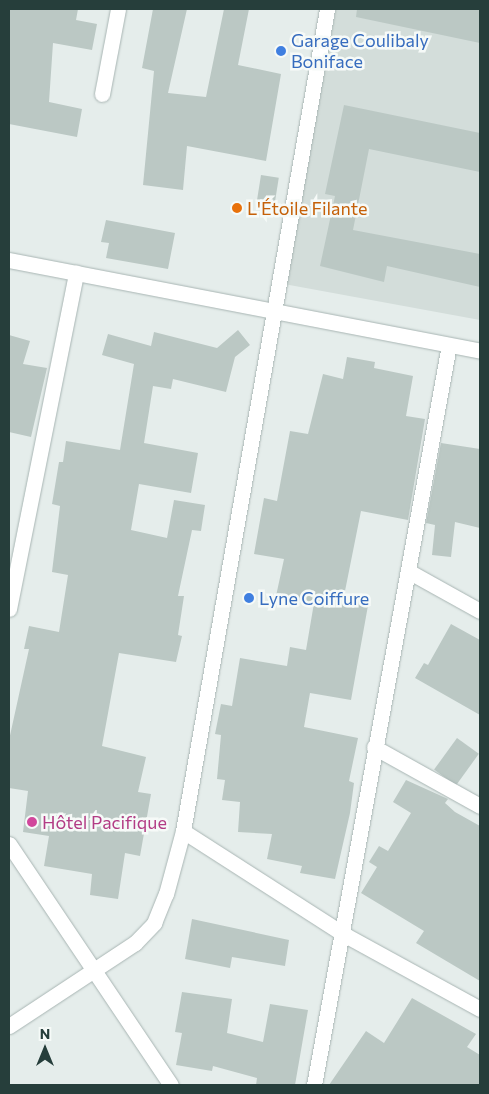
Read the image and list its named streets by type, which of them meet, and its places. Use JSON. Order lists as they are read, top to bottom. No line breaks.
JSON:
{"places":["Garage Coulibaly Boniface","L'Étoile Filante","Lyne Coiffure","Hôtel Pacifique"],"north":"top"}
